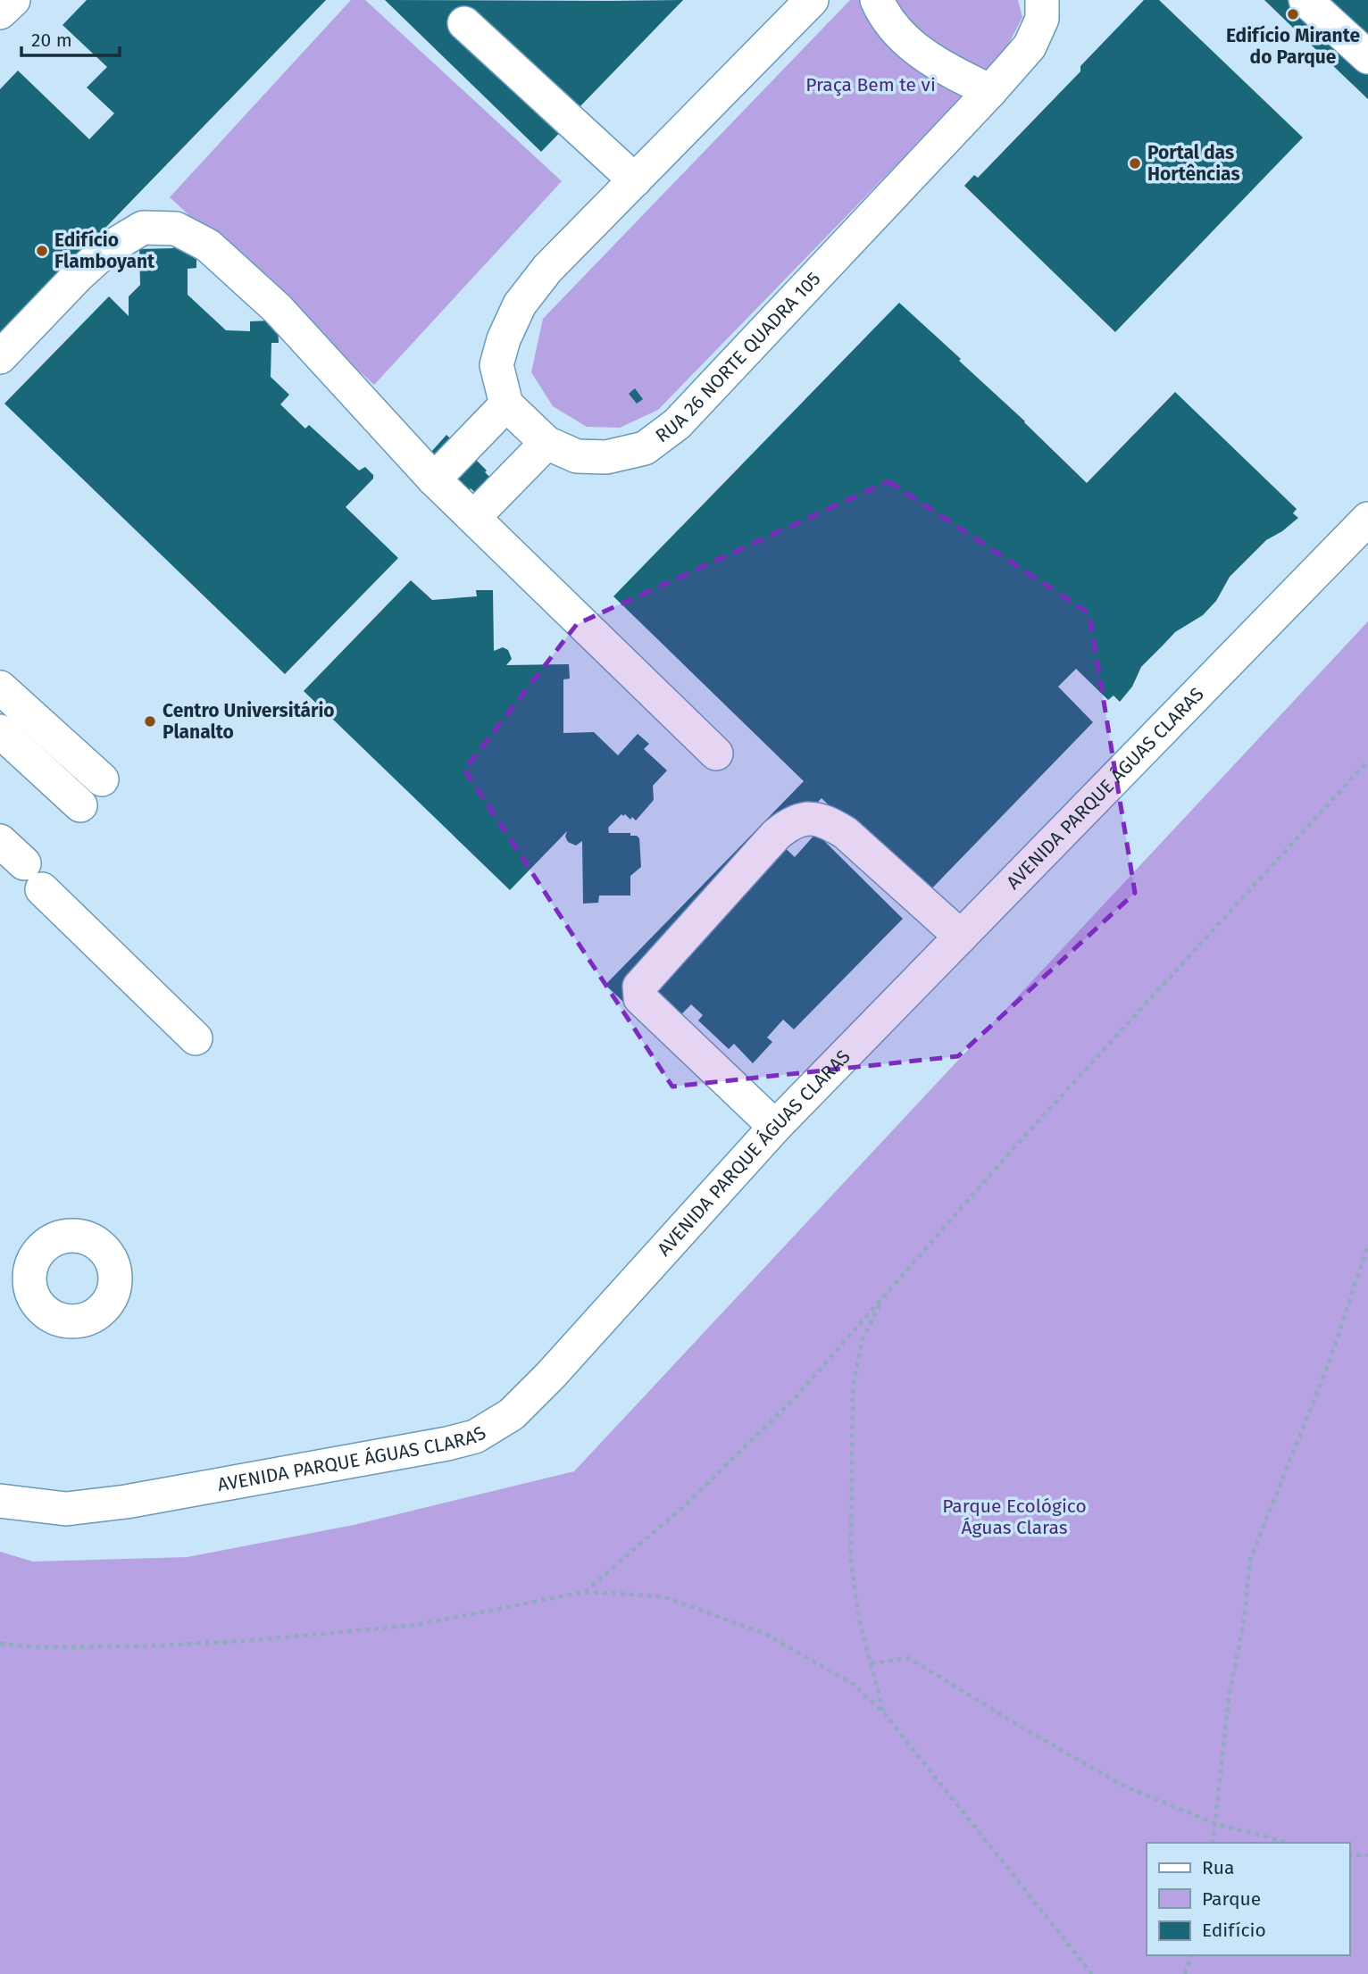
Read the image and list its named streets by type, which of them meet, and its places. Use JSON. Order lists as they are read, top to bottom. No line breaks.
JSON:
{"streets":{"street":["RUA 26 NORTE QUADRA 105","AVENIDA PARQUE ÁGUAS CLARAS"]},"parks":["Praça Bem te vi","Parque Ecológico Águas Claras"],"places":["Edifício Mirante do Parque","Portal das Hortências","Edifício Flamboyant","Centro Universitário Planalto"],"legend":["Rua","Parque","Edifício"],"scale_bar":"20 m"}
